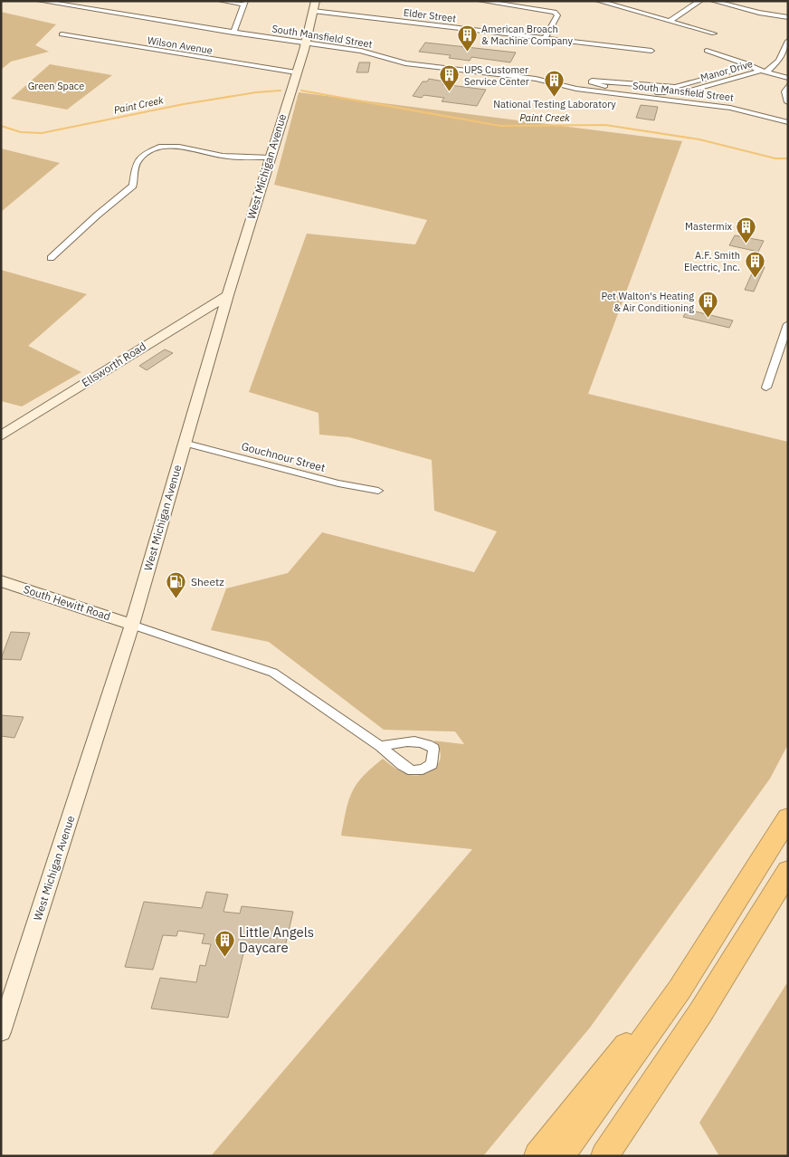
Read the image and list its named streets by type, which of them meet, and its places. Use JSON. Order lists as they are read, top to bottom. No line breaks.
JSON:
{"streets":{"main road":["West Michigan Avenue","Ellsworth Road","South Hewitt Road"],"street":["Elder Street","South Mansfield Street","Wilson Avenue","Manor Drive","Gouchnour Street"]},"crossings":[["Elder Street","West Michigan Avenue"],["South Mansfield Street","West Michigan Avenue"],["Wilson Avenue","West Michigan Avenue"],["West Michigan Avenue","Ellsworth Road"],["West Michigan Avenue","Gouchnour Street"],["West Michigan Avenue","South Hewitt Road"]],"water":["Paint Creek"],"parks":["Green Space"],"places":{"building":["American Broach & Machine Company","UPS Customer Service Center","National Testing Laboratory","Mastermix","A.F. Smith Electric, Inc.","Pet Walton's Heating & Air Conditioning","Little Angels Daycare"],"fuel station":["Sheetz"]}}
